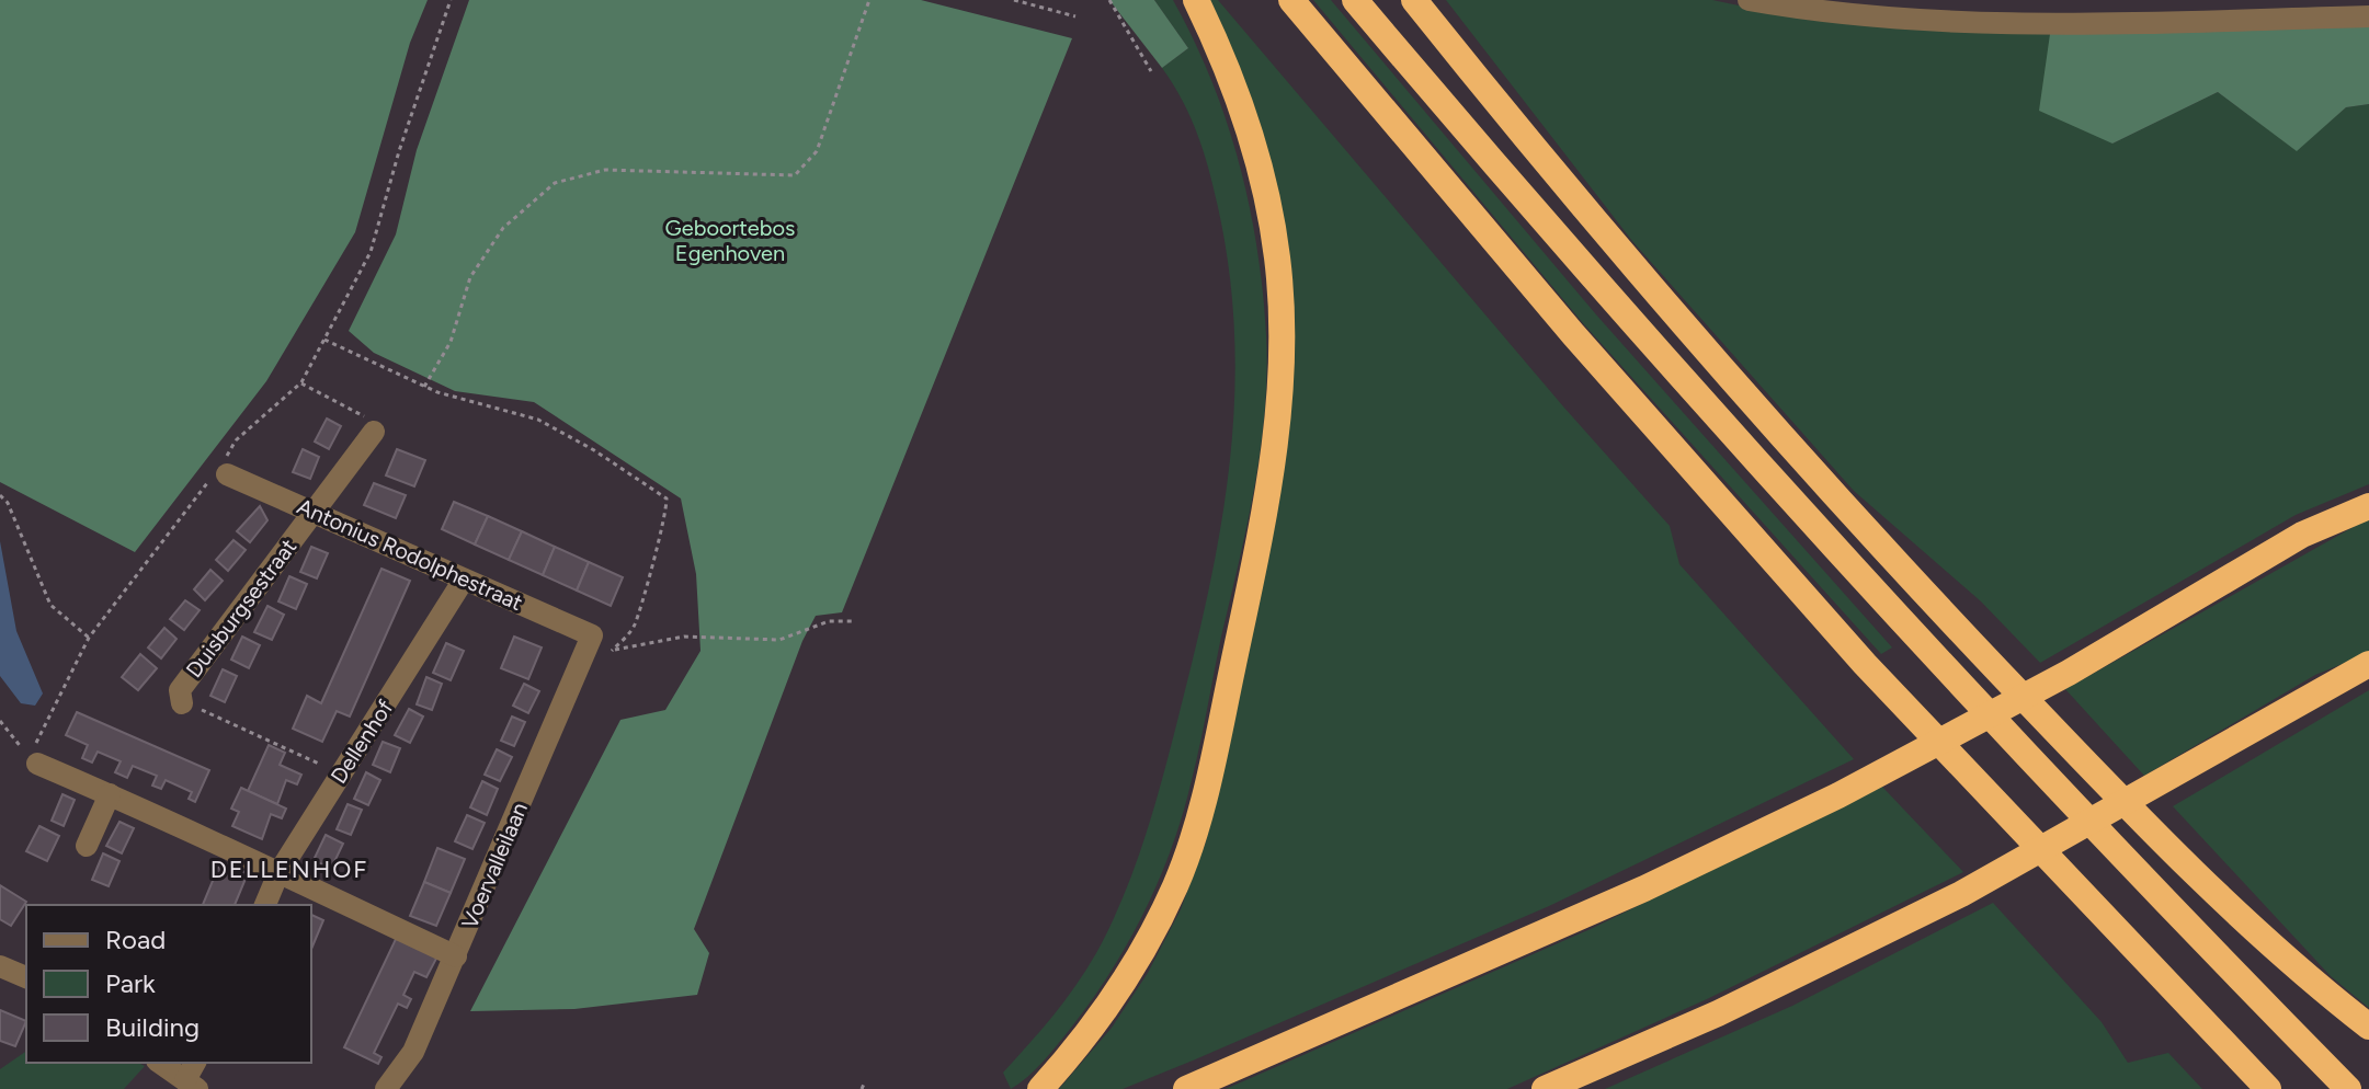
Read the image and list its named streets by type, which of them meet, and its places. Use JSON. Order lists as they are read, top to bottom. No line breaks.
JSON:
{"streets":{"street":["Antonius Rodolphestraat","Duisburgsestraat","Dellenhof","Voervalleilaan"]},"crossings":[["Antonius Rodolphestraat","Duisburgsestraat"],["Antonius Rodolphestraat","Dellenhof"],["Antonius Rodolphestraat","Voervalleilaan"]],"districts":["DELLENHOF"],"parks":["Geboortebos Egenhoven"],"legend":["Road","Park","Building"]}
